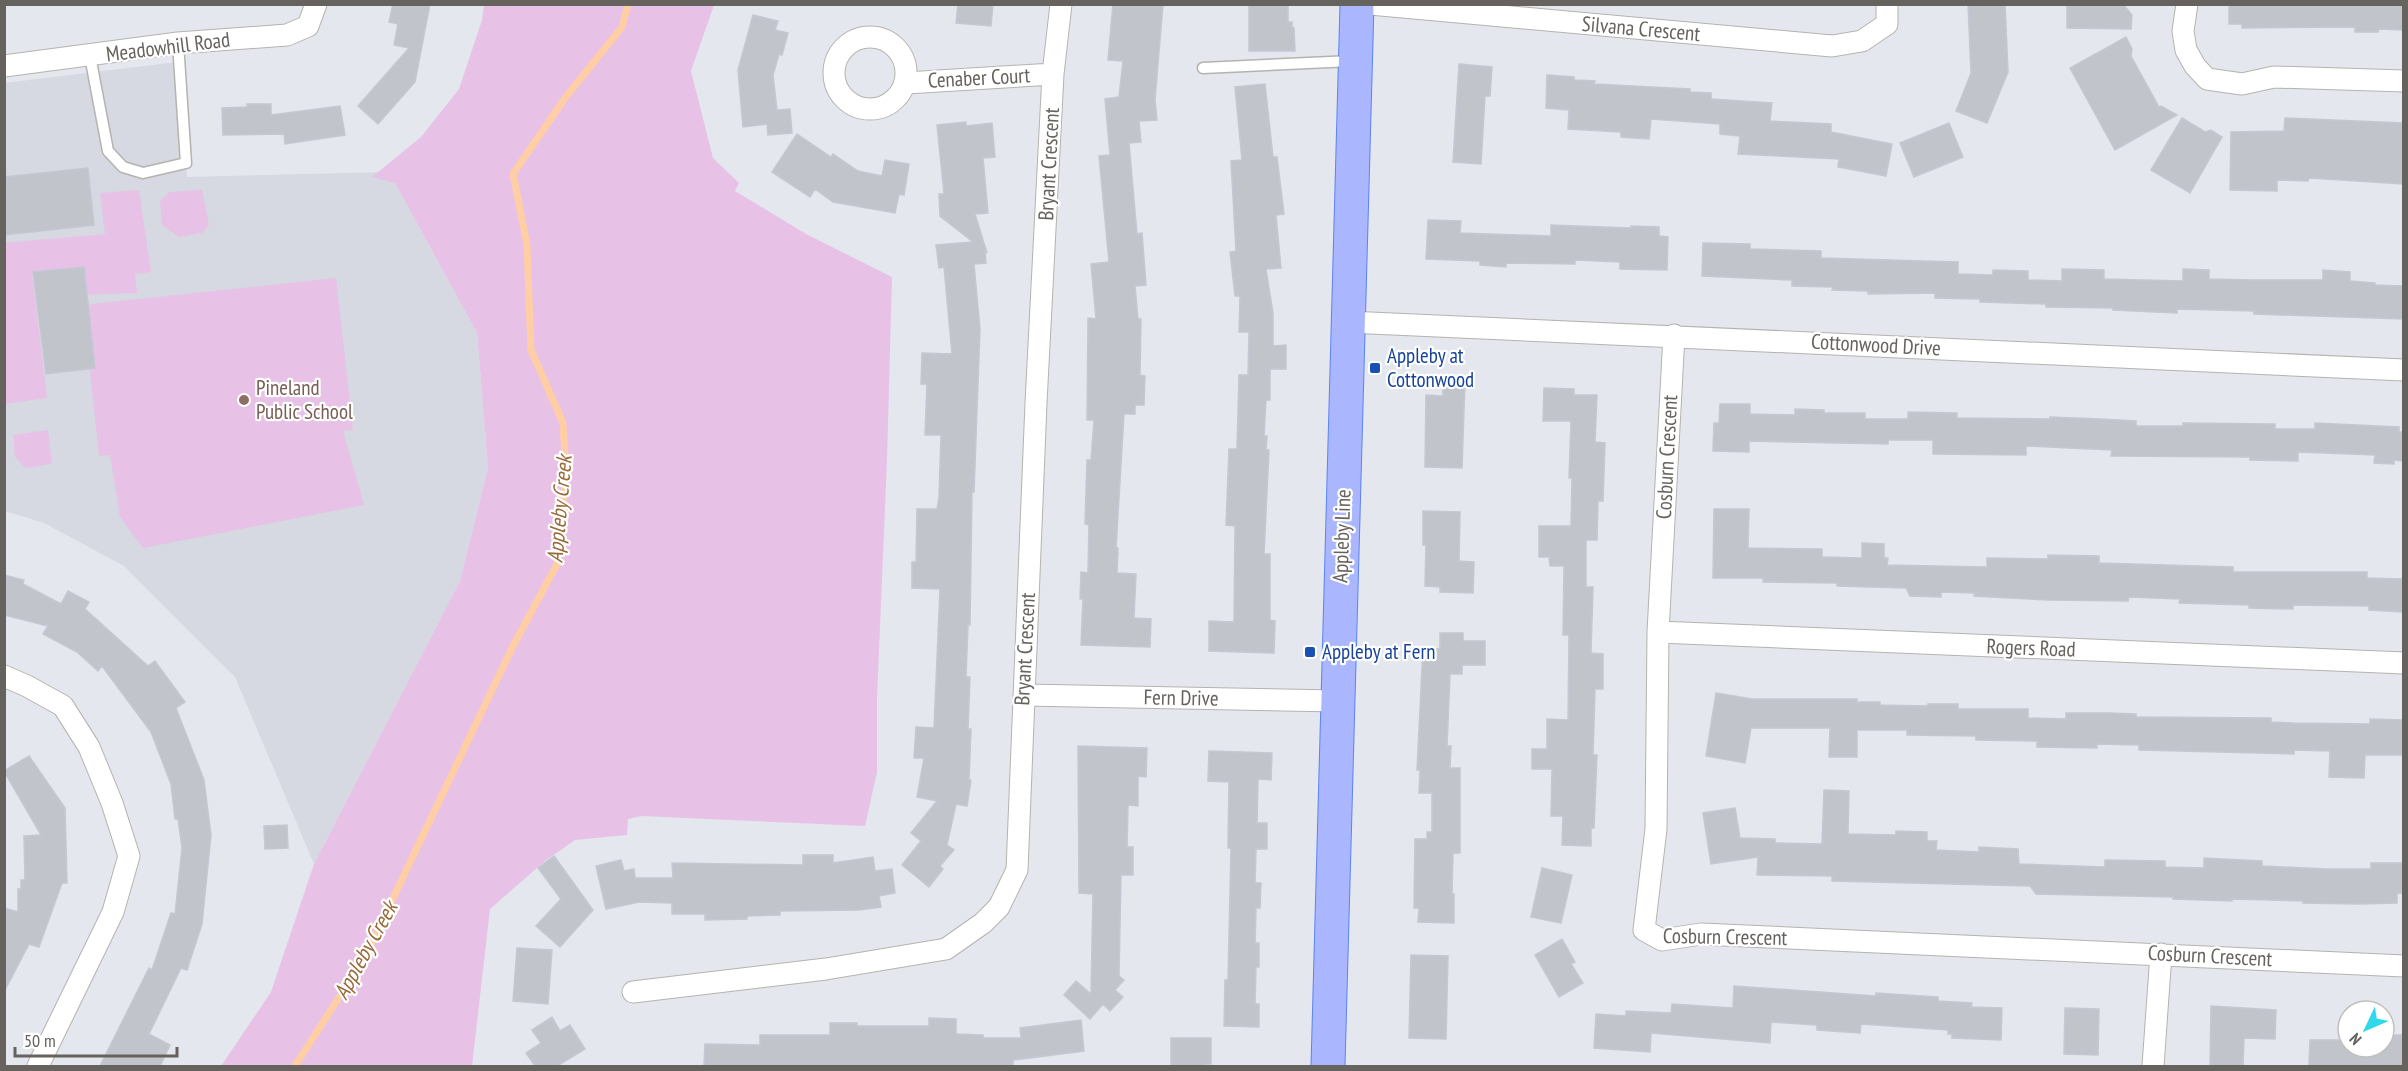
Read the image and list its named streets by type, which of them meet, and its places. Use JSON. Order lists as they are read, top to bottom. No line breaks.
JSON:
{"streets":{"main road":["Appleby Line"],"street":["Silvana Crescent","Meadowhill Road","Cenaber Court","Bryant Crescent","Cottonwood Drive","Cosburn Crescent","Rogers Road","Fern Drive"]},"crossings":[["Cenaber Court","Bryant Crescent"],["Bryant Crescent","Fern Drive"],["Cottonwood Drive","Cosburn Crescent"],["Cottonwood Drive","Appleby Line"],["Cosburn Crescent","Rogers Road"],["Appleby Line","Fern Drive"]],"water":["Appleby Creek"],"places":{"transit":["Appleby at Cottonwood","Appleby at Fern"],"other":["Pineland Public School"]},"scale_bar":"50 m","north":"bottom left"}
